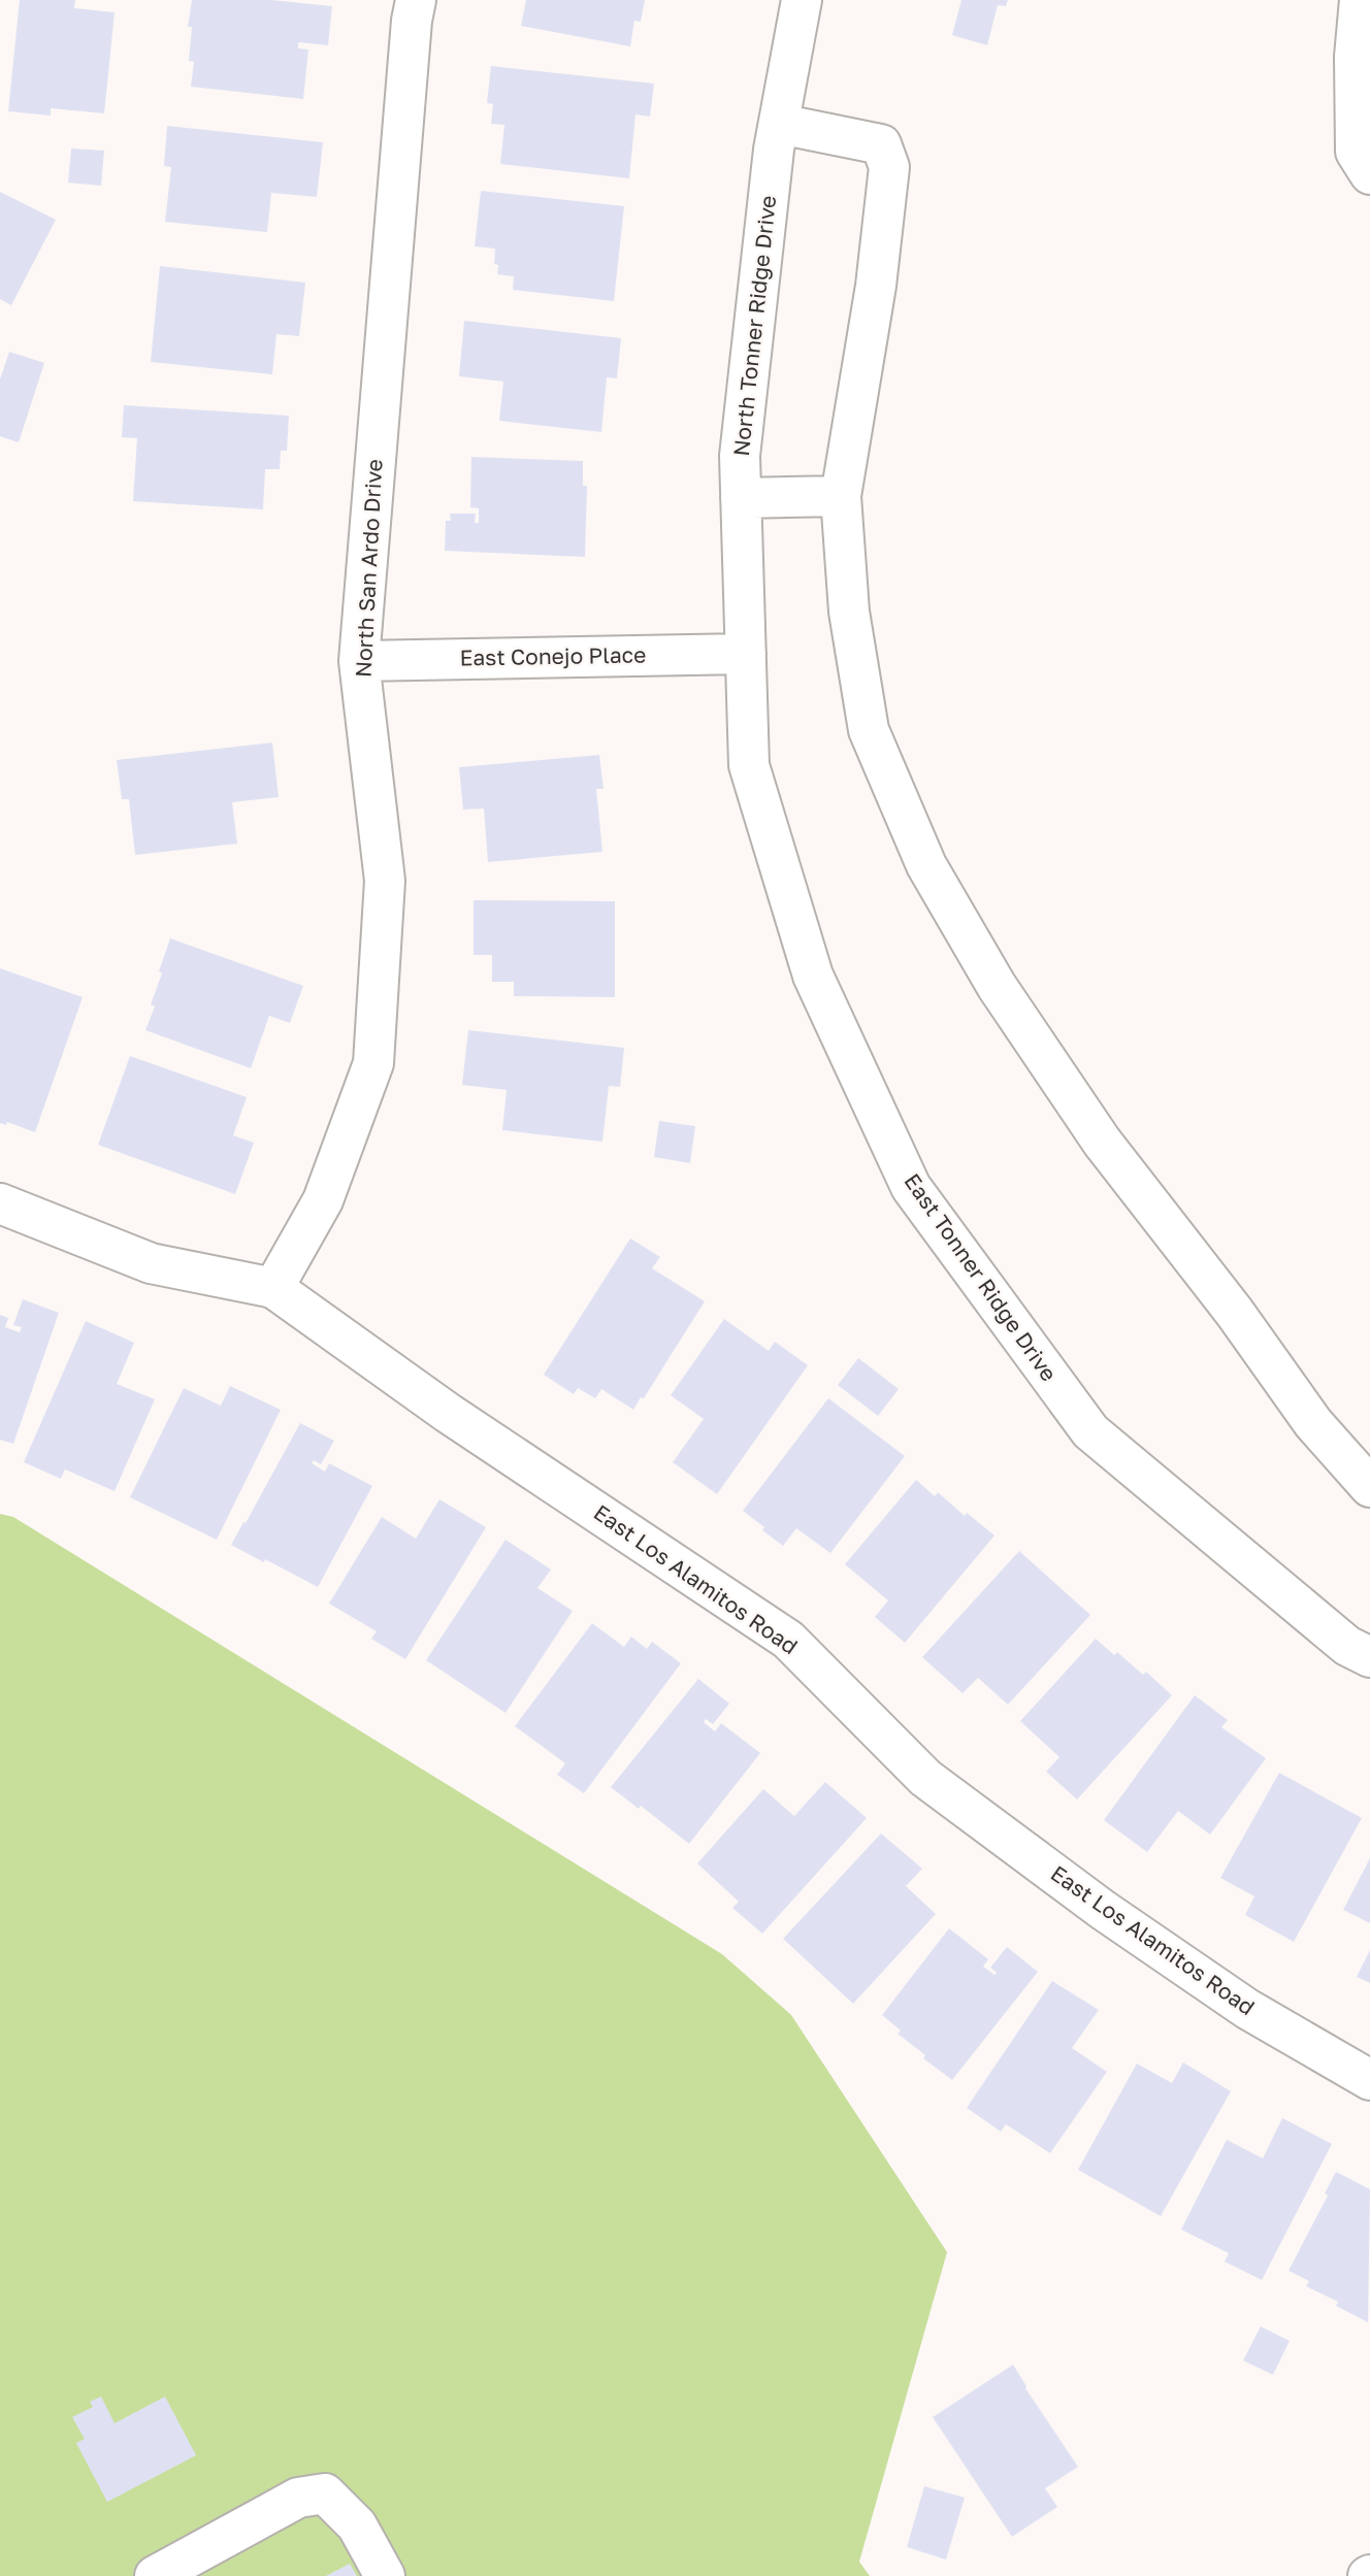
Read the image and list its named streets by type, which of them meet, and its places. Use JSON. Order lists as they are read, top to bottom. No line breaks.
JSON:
{"streets":{"street":["North Tonner Ridge Drive","North San Ardo Drive","East Conejo Place","East Tonner Ridge Drive","East Los Alamitos Road"]},"crossings":[["North Tonner Ridge Drive","East Conejo Place"],["North Tonner Ridge Drive","East Tonner Ridge Drive"],["North San Ardo Drive","East Conejo Place"],["North San Ardo Drive","East Los Alamitos Road"],["East Conejo Place","East Tonner Ridge Drive"]]}
